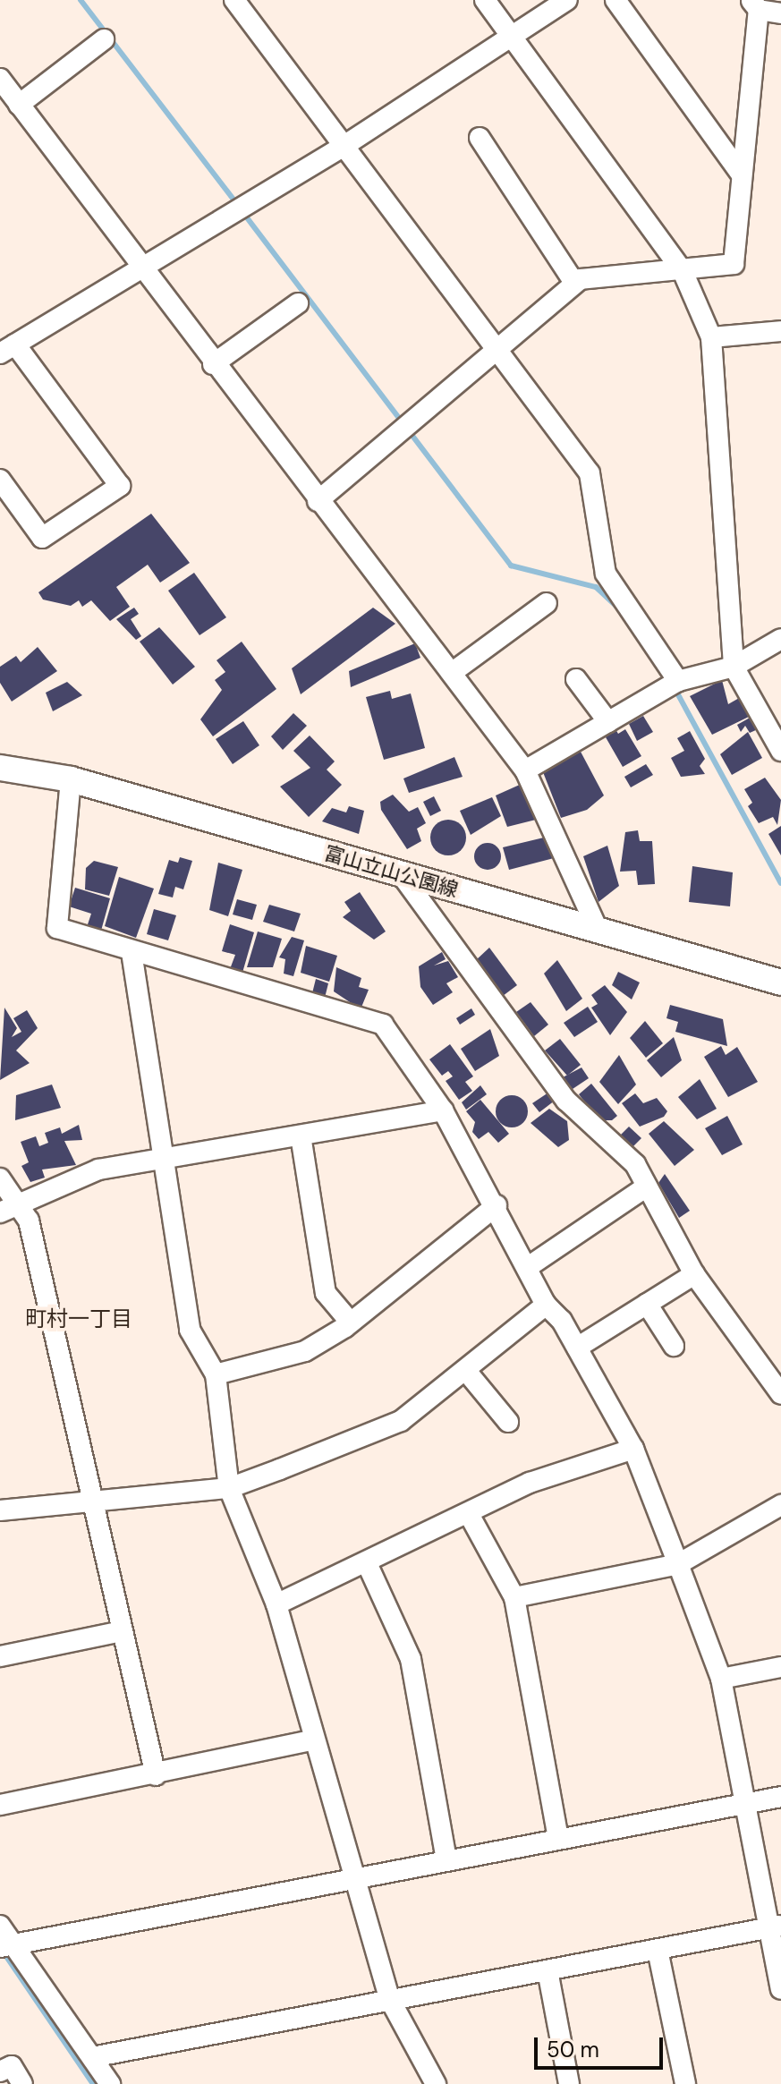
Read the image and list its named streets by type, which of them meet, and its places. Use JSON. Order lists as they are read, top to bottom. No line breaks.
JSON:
{"streets":{"main road":["富山立山公園線"]},"districts":["町村一丁目"],"scale_bar":"50 m"}
